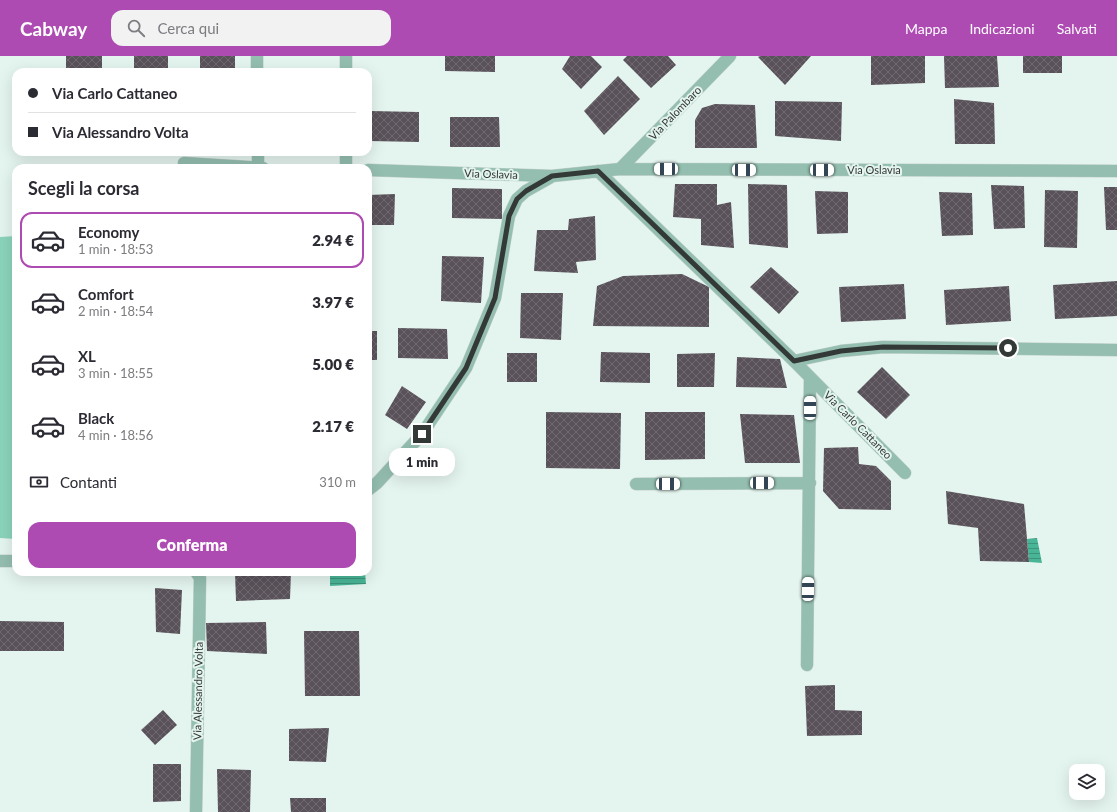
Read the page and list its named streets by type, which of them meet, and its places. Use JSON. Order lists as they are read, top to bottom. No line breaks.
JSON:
{"streets":{"street":["Via Palombaro","Via Oslavia","Via Carlo Cattaneo","Via Alessandro Volta"]},"crossings":[["Via Palombaro","Via Oslavia"],["Via Oslavia","Via Carlo Cattaneo"]],"page":{"header":"Cabway","search":"Cerca qui","nav":["Mappa","Indicazioni","Salvati"],"banner":["Via Carlo Cattaneo","Via Alessandro Volta"],"heading":"Scegli la corsa","list":[{"name":"Economy","note":"1 min · 18:53","value":"2.94 €"},{"name":"Comfort","note":"2 min · 18:54","value":"3.97 €"},{"name":"XL","note":"3 min · 18:55","value":"5.00 €"},{"name":"Black","note":"4 min · 18:56","value":"2.17 €"}],"bubble":"1 min","pay":["Contanti","310 m"],"buttons":"Conferma"}}
